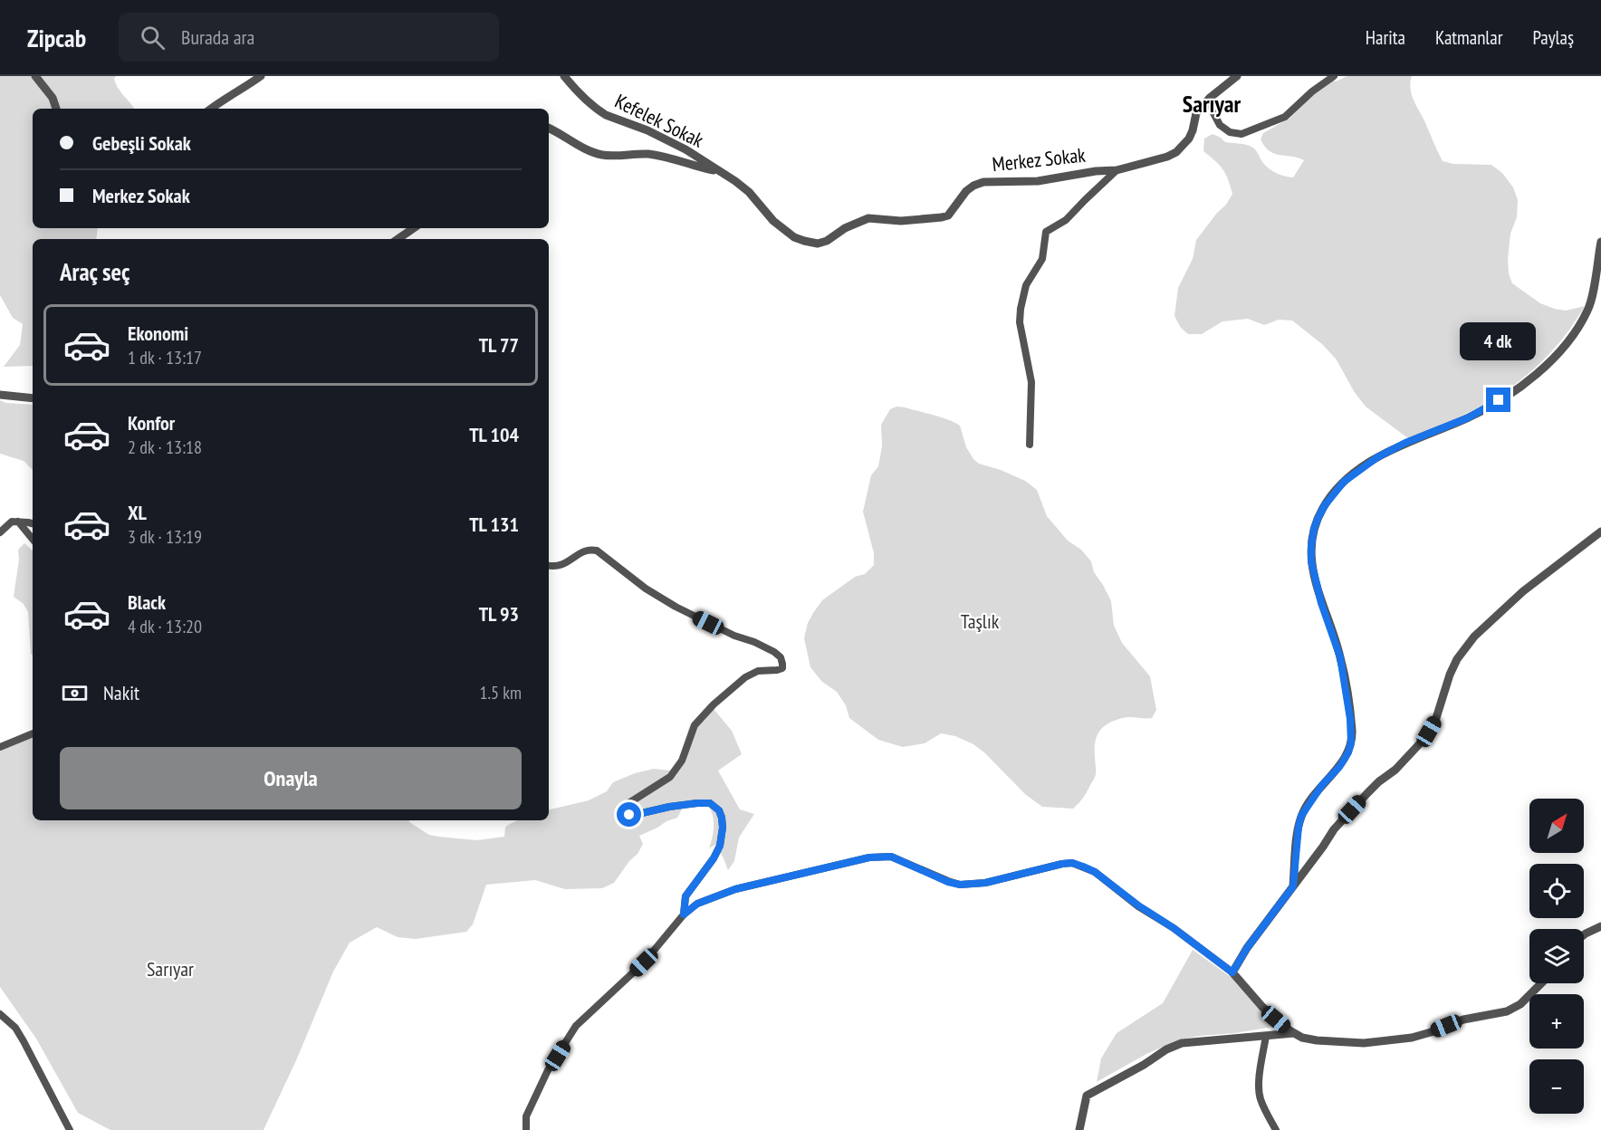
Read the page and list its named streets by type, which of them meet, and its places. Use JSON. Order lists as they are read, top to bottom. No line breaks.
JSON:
{"streets":{"street":["Kefelek Sokak","Merkez Sokak"]},"crossings":[["Kefelek Sokak","Merkez Sokak"]],"districts":["Sarıyar"],"parks":["Taşlık","Sarıyar"],"north":"top right","page":{"header":"Zipcab","search":"Burada ara","nav":["Harita","Katmanlar","Paylaş"],"banner":["Gebeşli Sokak","Merkez Sokak"],"heading":"Araç seç","list":[{"name":"Ekonomi","note":"1 dk · 13:17","value":"TL 77"},{"name":"Konfor","note":"2 dk · 13:18","value":"TL 104"},{"name":"XL","note":"3 dk · 13:19","value":"TL 131"},{"name":"Black","note":"4 dk · 13:20","value":"TL 93"}],"bubble":"4 dk","pay":["Nakit","1.5 km"],"buttons":"Onayla","map_buttons":["+","−"]}}
